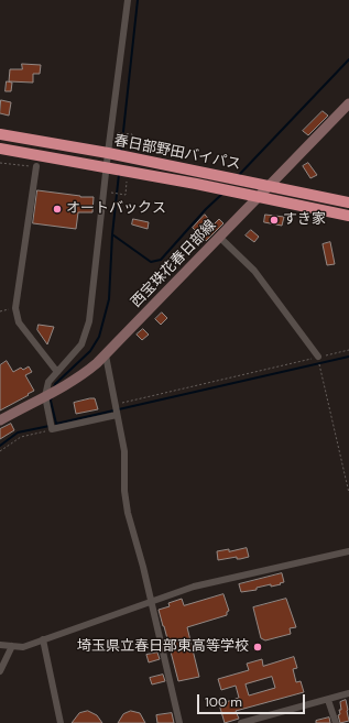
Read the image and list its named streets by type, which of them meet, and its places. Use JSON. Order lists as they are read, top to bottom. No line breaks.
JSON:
{"streets":{"highway":["春日部野田バイパス"],"main road":["西宝珠花春日部線"]},"crossings":[["春日部野田バイパス","西宝珠花春日部線"]],"places":["オートバックス","すき家","埼玉県立春日部東高等学校"],"scale_bar":"100 m"}
